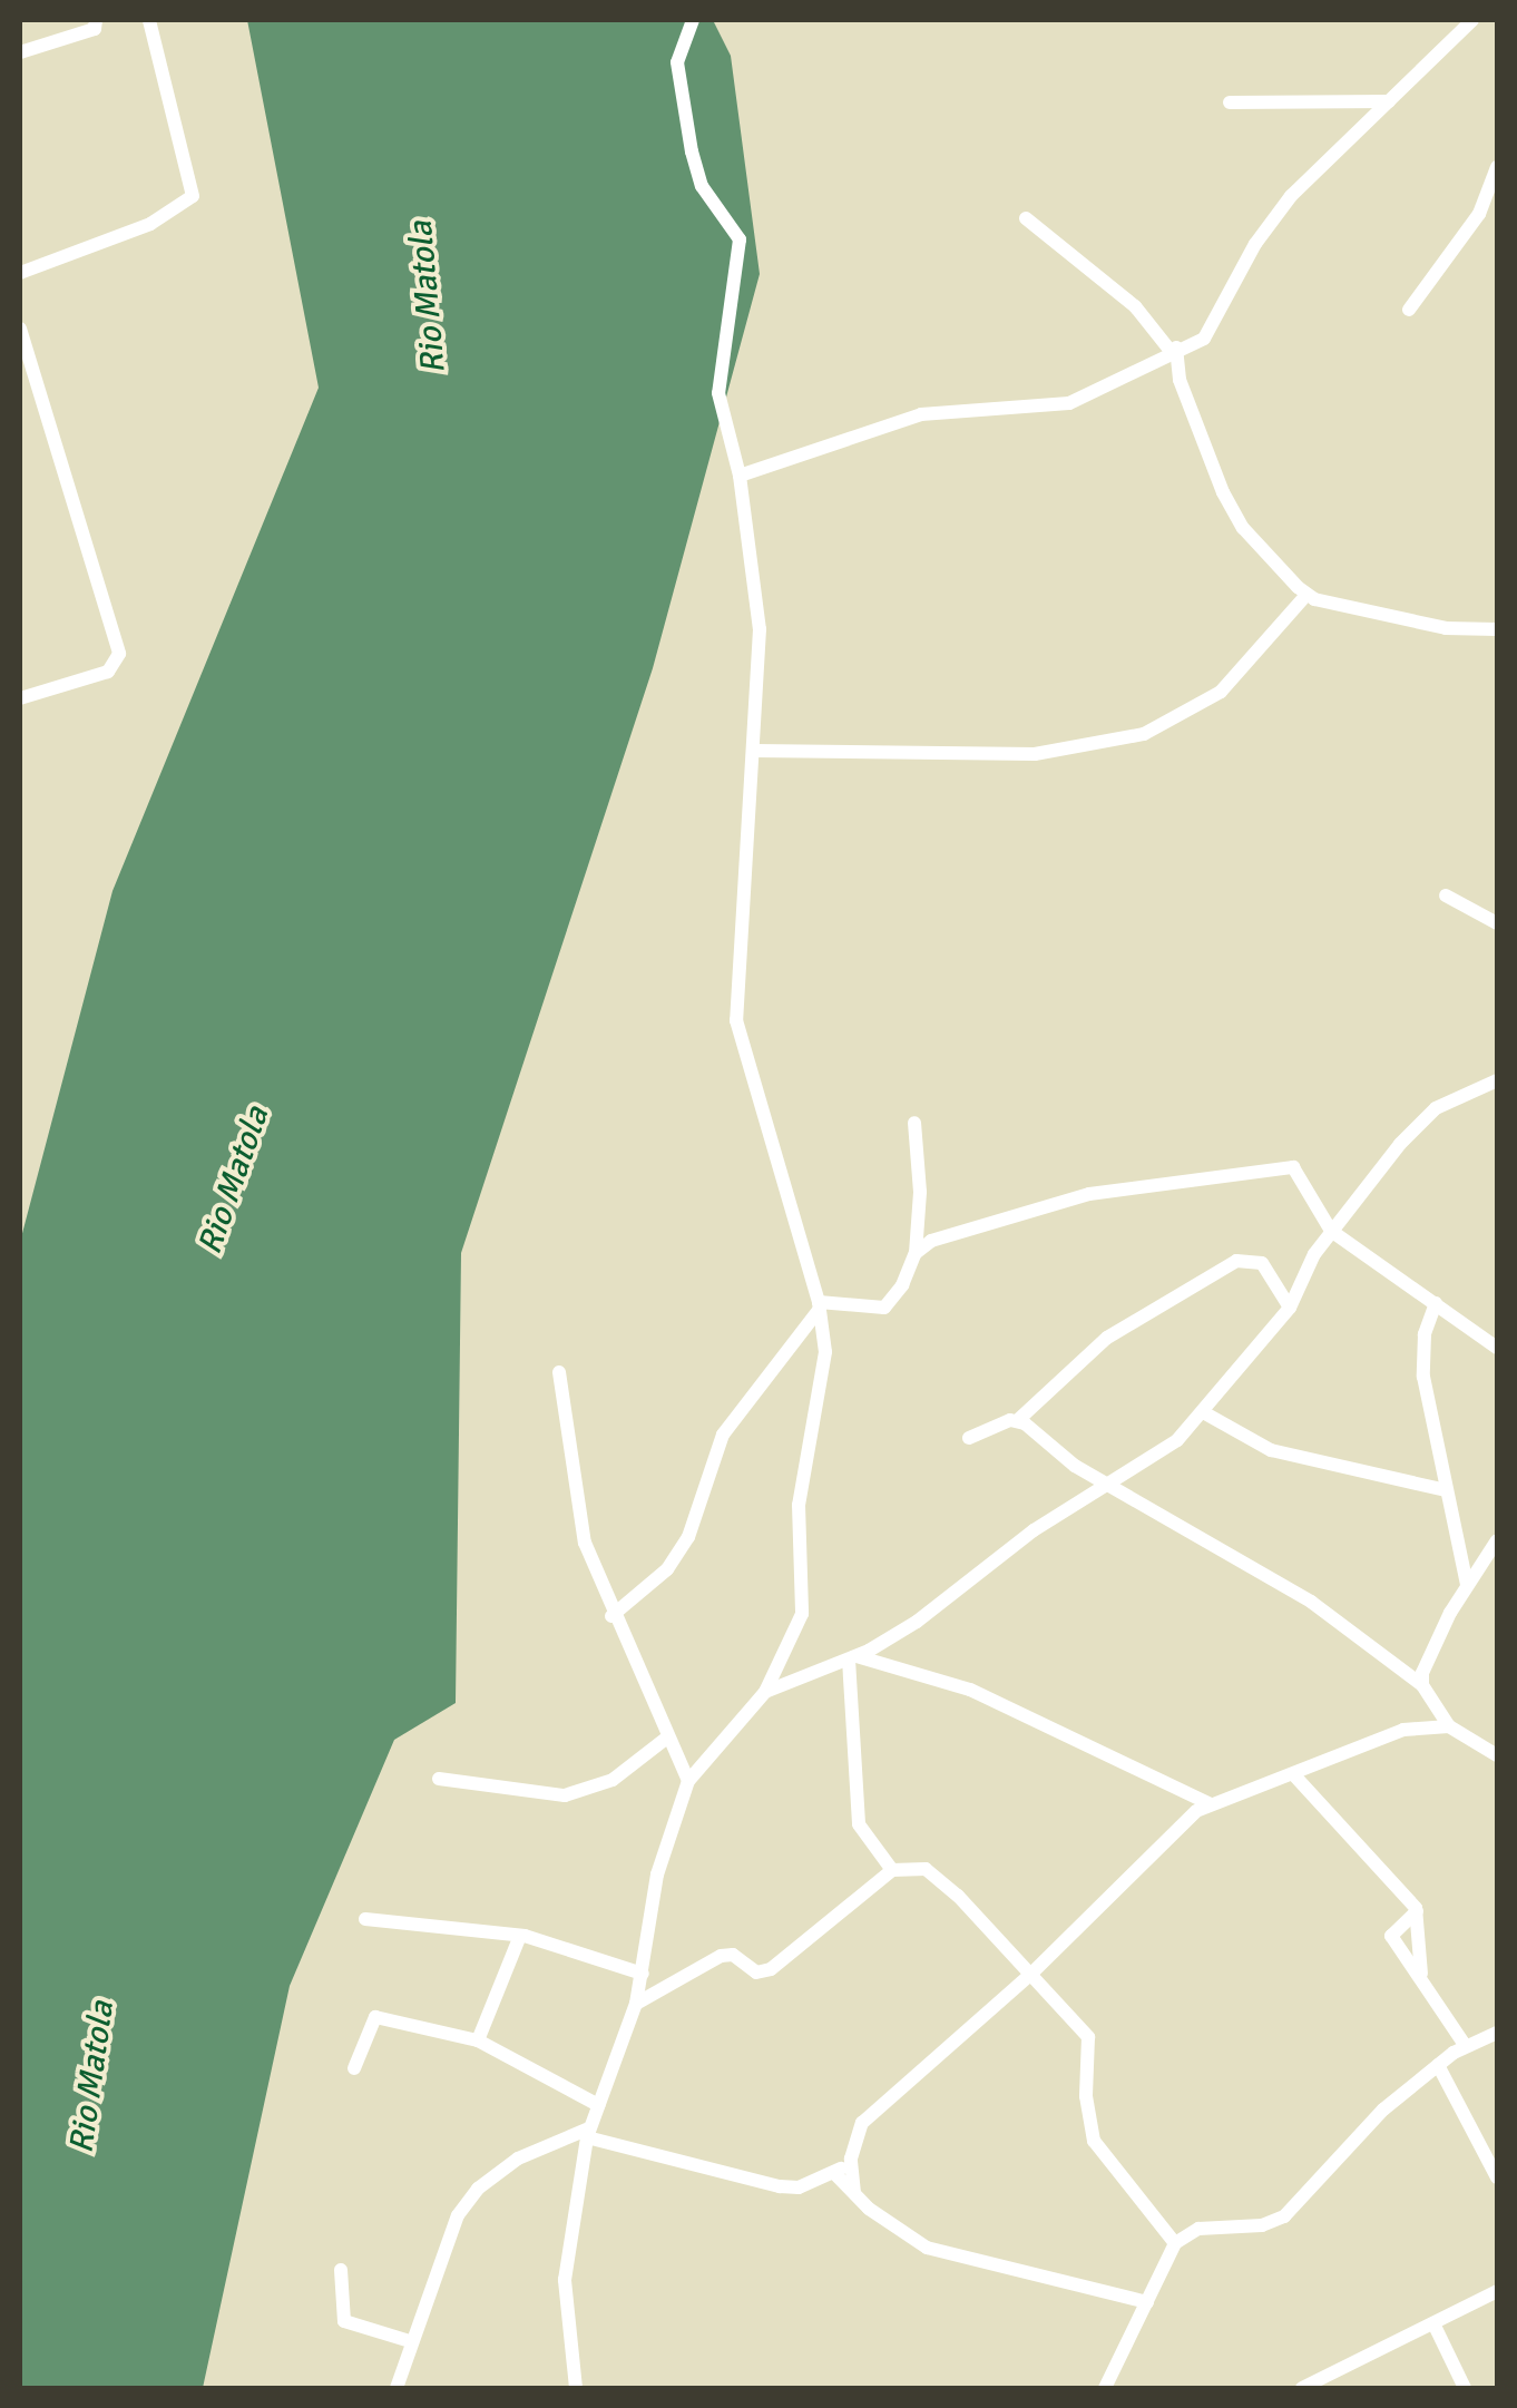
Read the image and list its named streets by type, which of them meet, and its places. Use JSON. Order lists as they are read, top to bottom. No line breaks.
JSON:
{"water":["Rio Matola"]}
